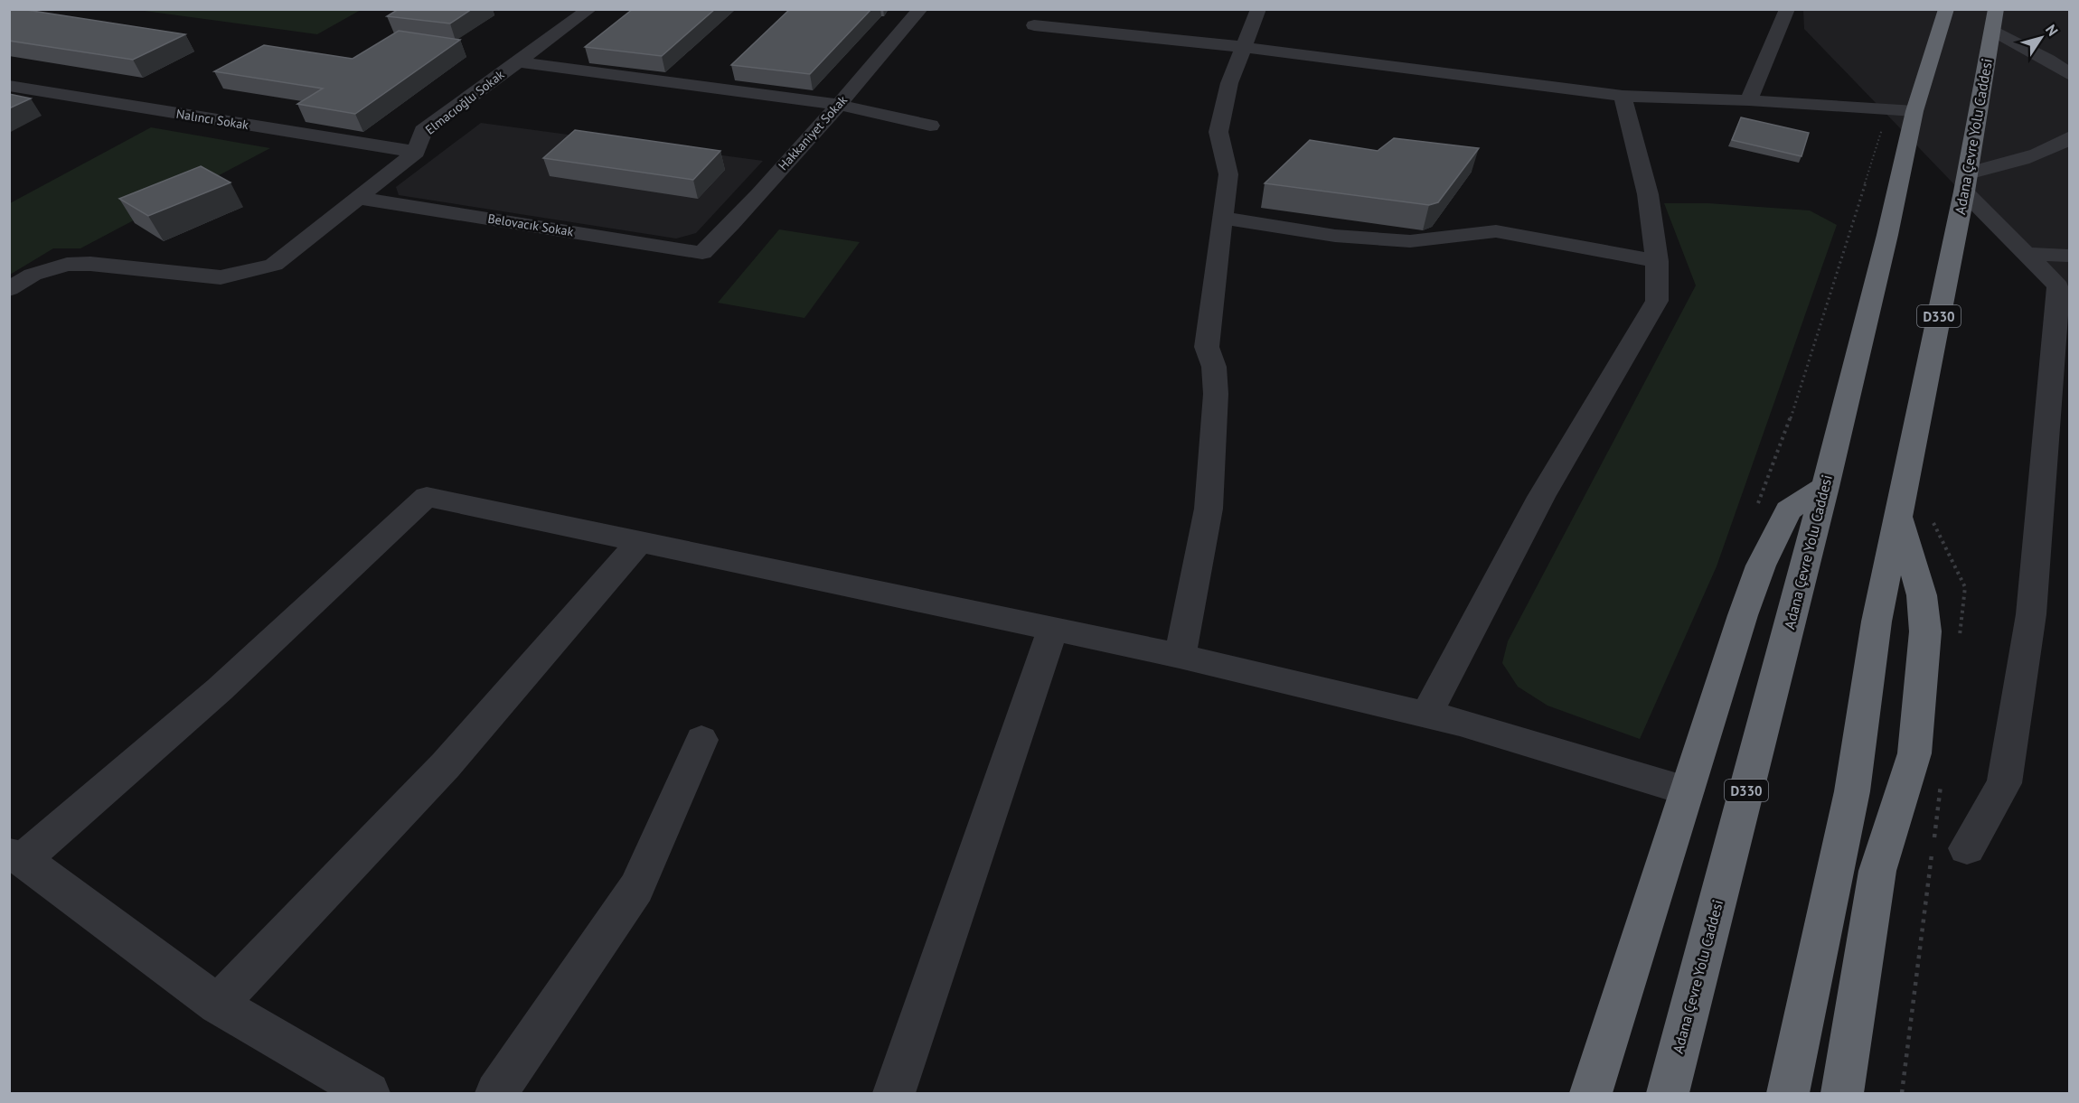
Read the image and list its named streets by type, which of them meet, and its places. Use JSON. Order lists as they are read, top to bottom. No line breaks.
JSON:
{"streets":{"highway":["Adana Çevre Yolu Caddesi","D330"],"street":["Elmacıoğlu Sokak","Nalıncı Sokak","Hakkaniyet Sokak","Belovacık Sokak"]},"crossings":[["Elmacıoğlu Sokak","Nalıncı Sokak"],["Elmacıoğlu Sokak","Belovacık Sokak"],["Hakkaniyet Sokak","Belovacık Sokak"]],"north":"top right"}
